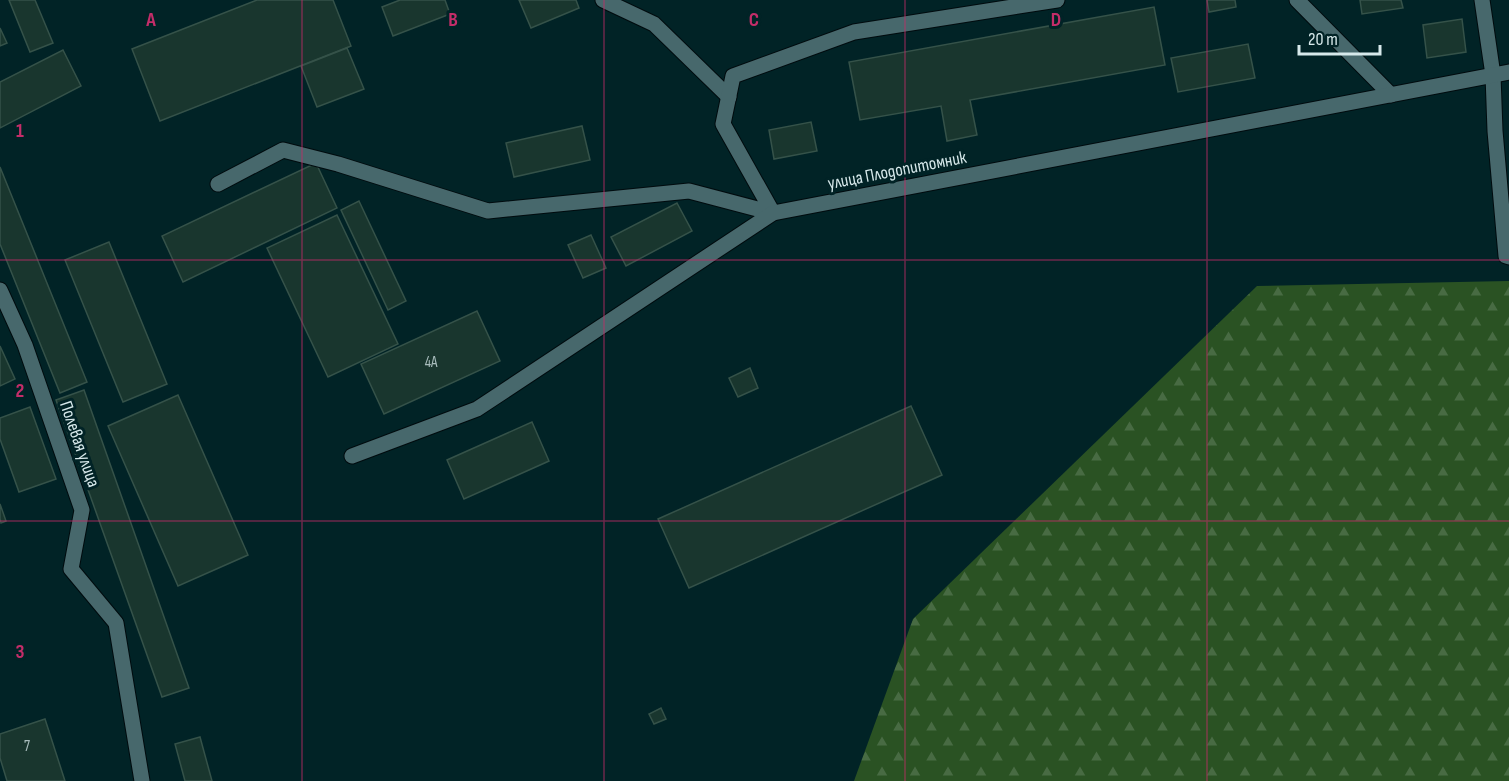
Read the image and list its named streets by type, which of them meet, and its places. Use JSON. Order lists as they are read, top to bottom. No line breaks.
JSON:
{"streets":{"street":["улица Плодопитомник","Полевая улица"]},"house_numbers":["4А","7"],"scale_bar":"20 m","grid":{"columns":["A","B","C","D"],"rows":["1","2","3"]}}
